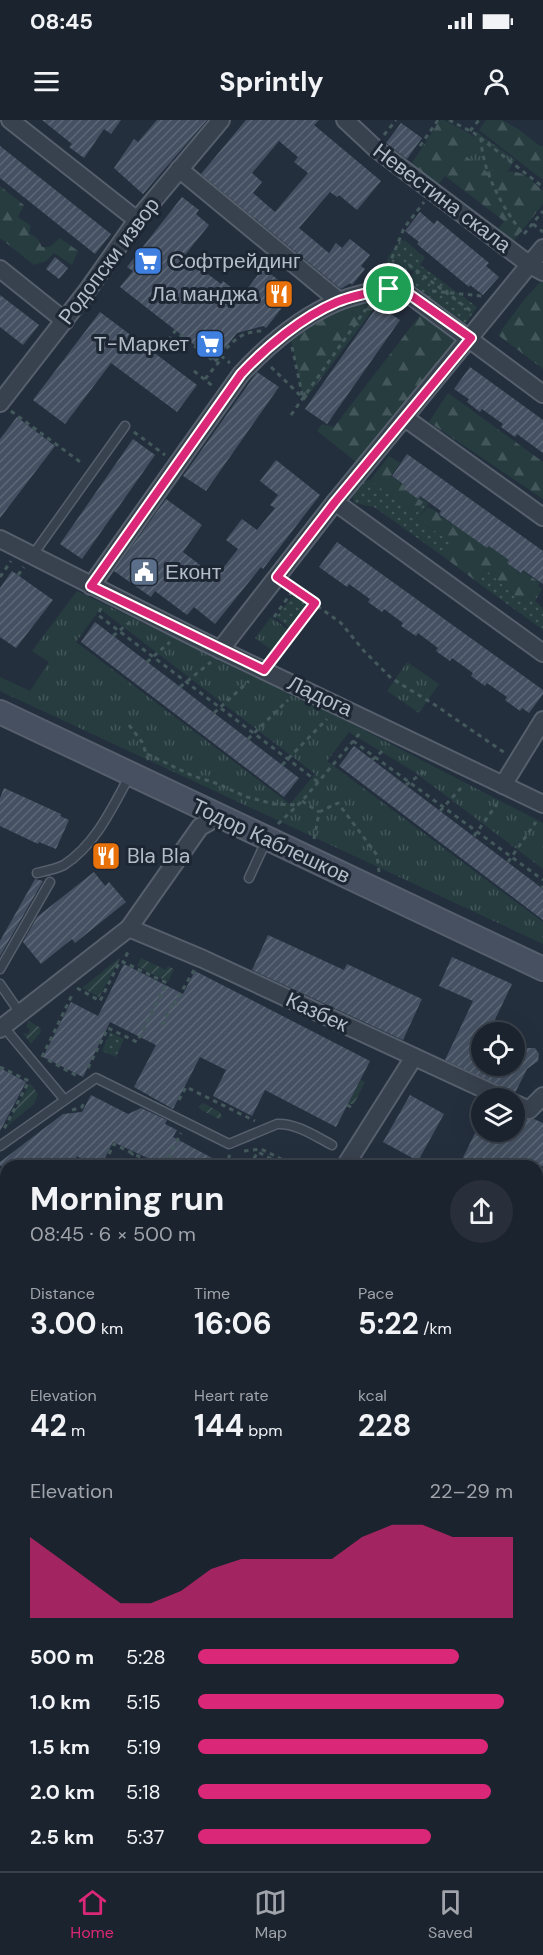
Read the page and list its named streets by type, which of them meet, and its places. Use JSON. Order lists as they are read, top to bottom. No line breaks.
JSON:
{"streets":{"main road":["Тодор Каблешков"],"street":["Невестина скала","Родопски извор","Ладога","Казбек"]},"places":{"supermarket":["Софтрейдинг","Т-Маркет"],"restaurant":["Ла манджа","Bla Bla"],"public building":["Еконт"]},"page":{"status":"08:45","header":"Sprintly","heading":["Morning run","08:45 · 6 × 500 m"],"stats":[["Distance","3.00 km"],["Time","16:06"],["Pace","5:22 /km"],["Elevation","42 m"],["Heart rate","144 bpm"],["kcal","228"]],"chart":["Elevation","22–29 m"],"list":[{"name":"500 m","note":"5:28"},{"name":"1.0 km","note":"5:15"},{"name":"1.5 km","note":"5:19"},{"name":"2.0 km","note":"5:18"},{"name":"2.5 km","note":"5:37"}],"tabs":["Home","Map","Saved"]}}
